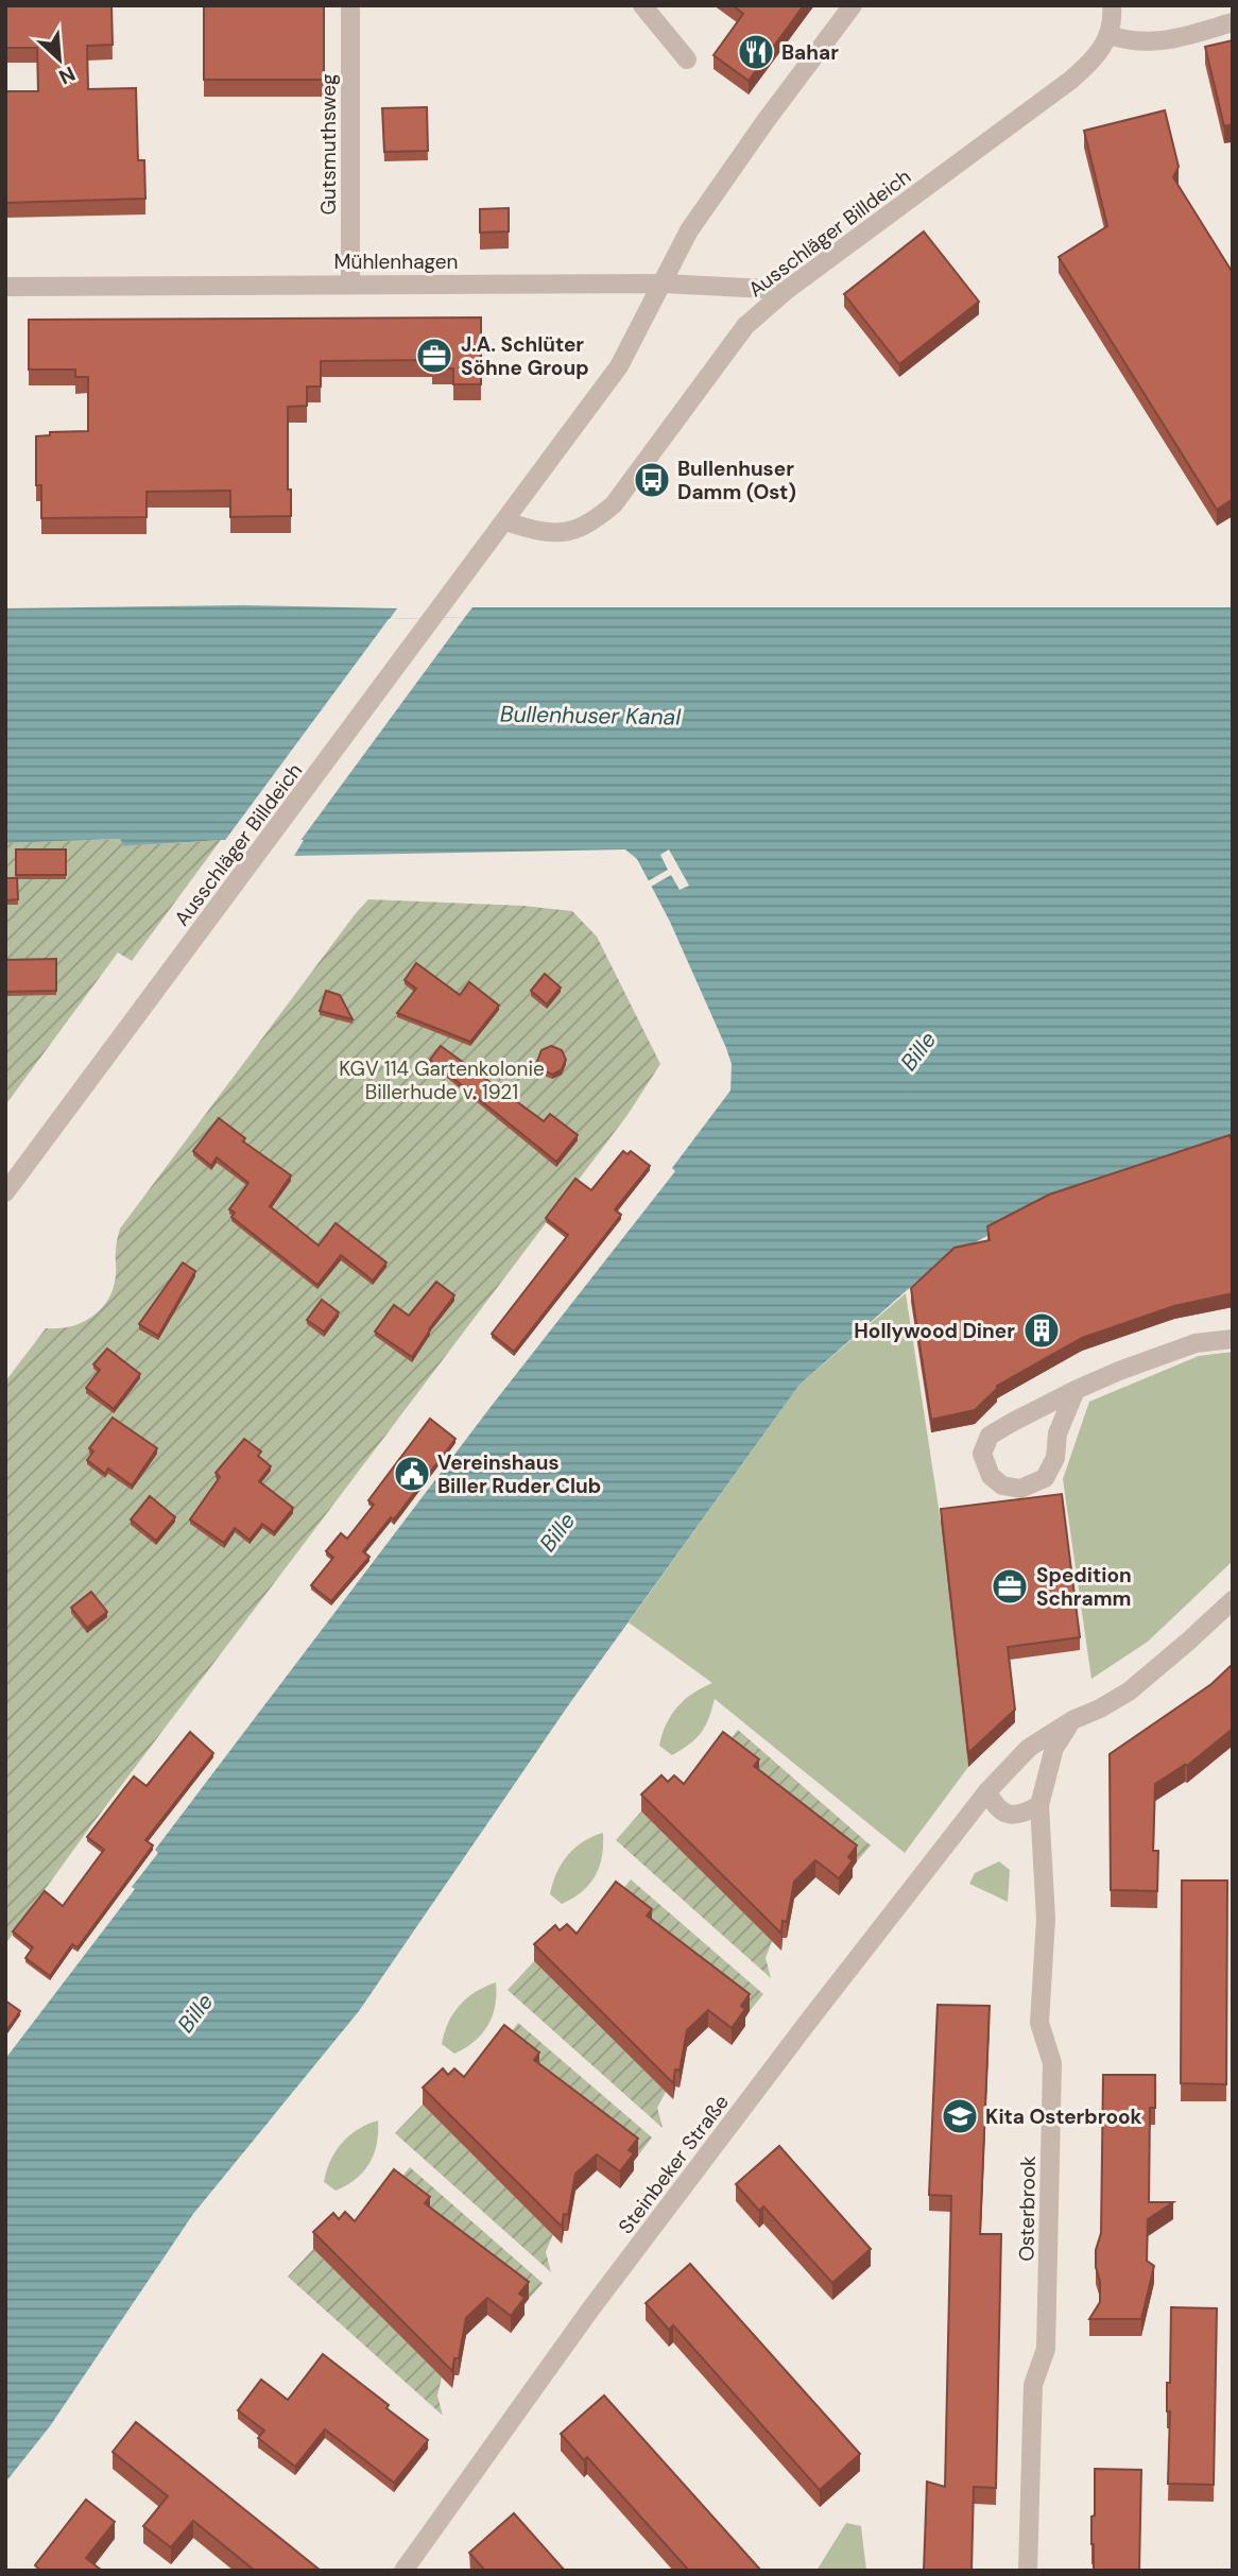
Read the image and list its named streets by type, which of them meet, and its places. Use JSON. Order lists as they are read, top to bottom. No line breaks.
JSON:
{"streets":{"street":["Gutsmuthsweg","Ausschläger Billdeich","Mühlenhagen","Steinbeker Straße","Osterbrook"]},"crossings":[["Gutsmuthsweg","Mühlenhagen"],["Ausschläger Billdeich","Mühlenhagen"],["Steinbeker Straße","Osterbrook"]],"water":["Bullenhuser Kanal","Bille"],"parks":["KGV 114 Gartenkolonie Billerhude v. 1921"],"places":{"restaurant":["Bahar"],"office":["J.A. Schlüter Söhne Group","Spedition Schramm"],"bus stop":["Bullenhuser Damm (Ost)"],"building":["Hollywood Diner"],"public building":["Vereinshaus Biller Ruder Club"],"school or university":["Kita Osterbrook"]},"north":"bottom right"}
